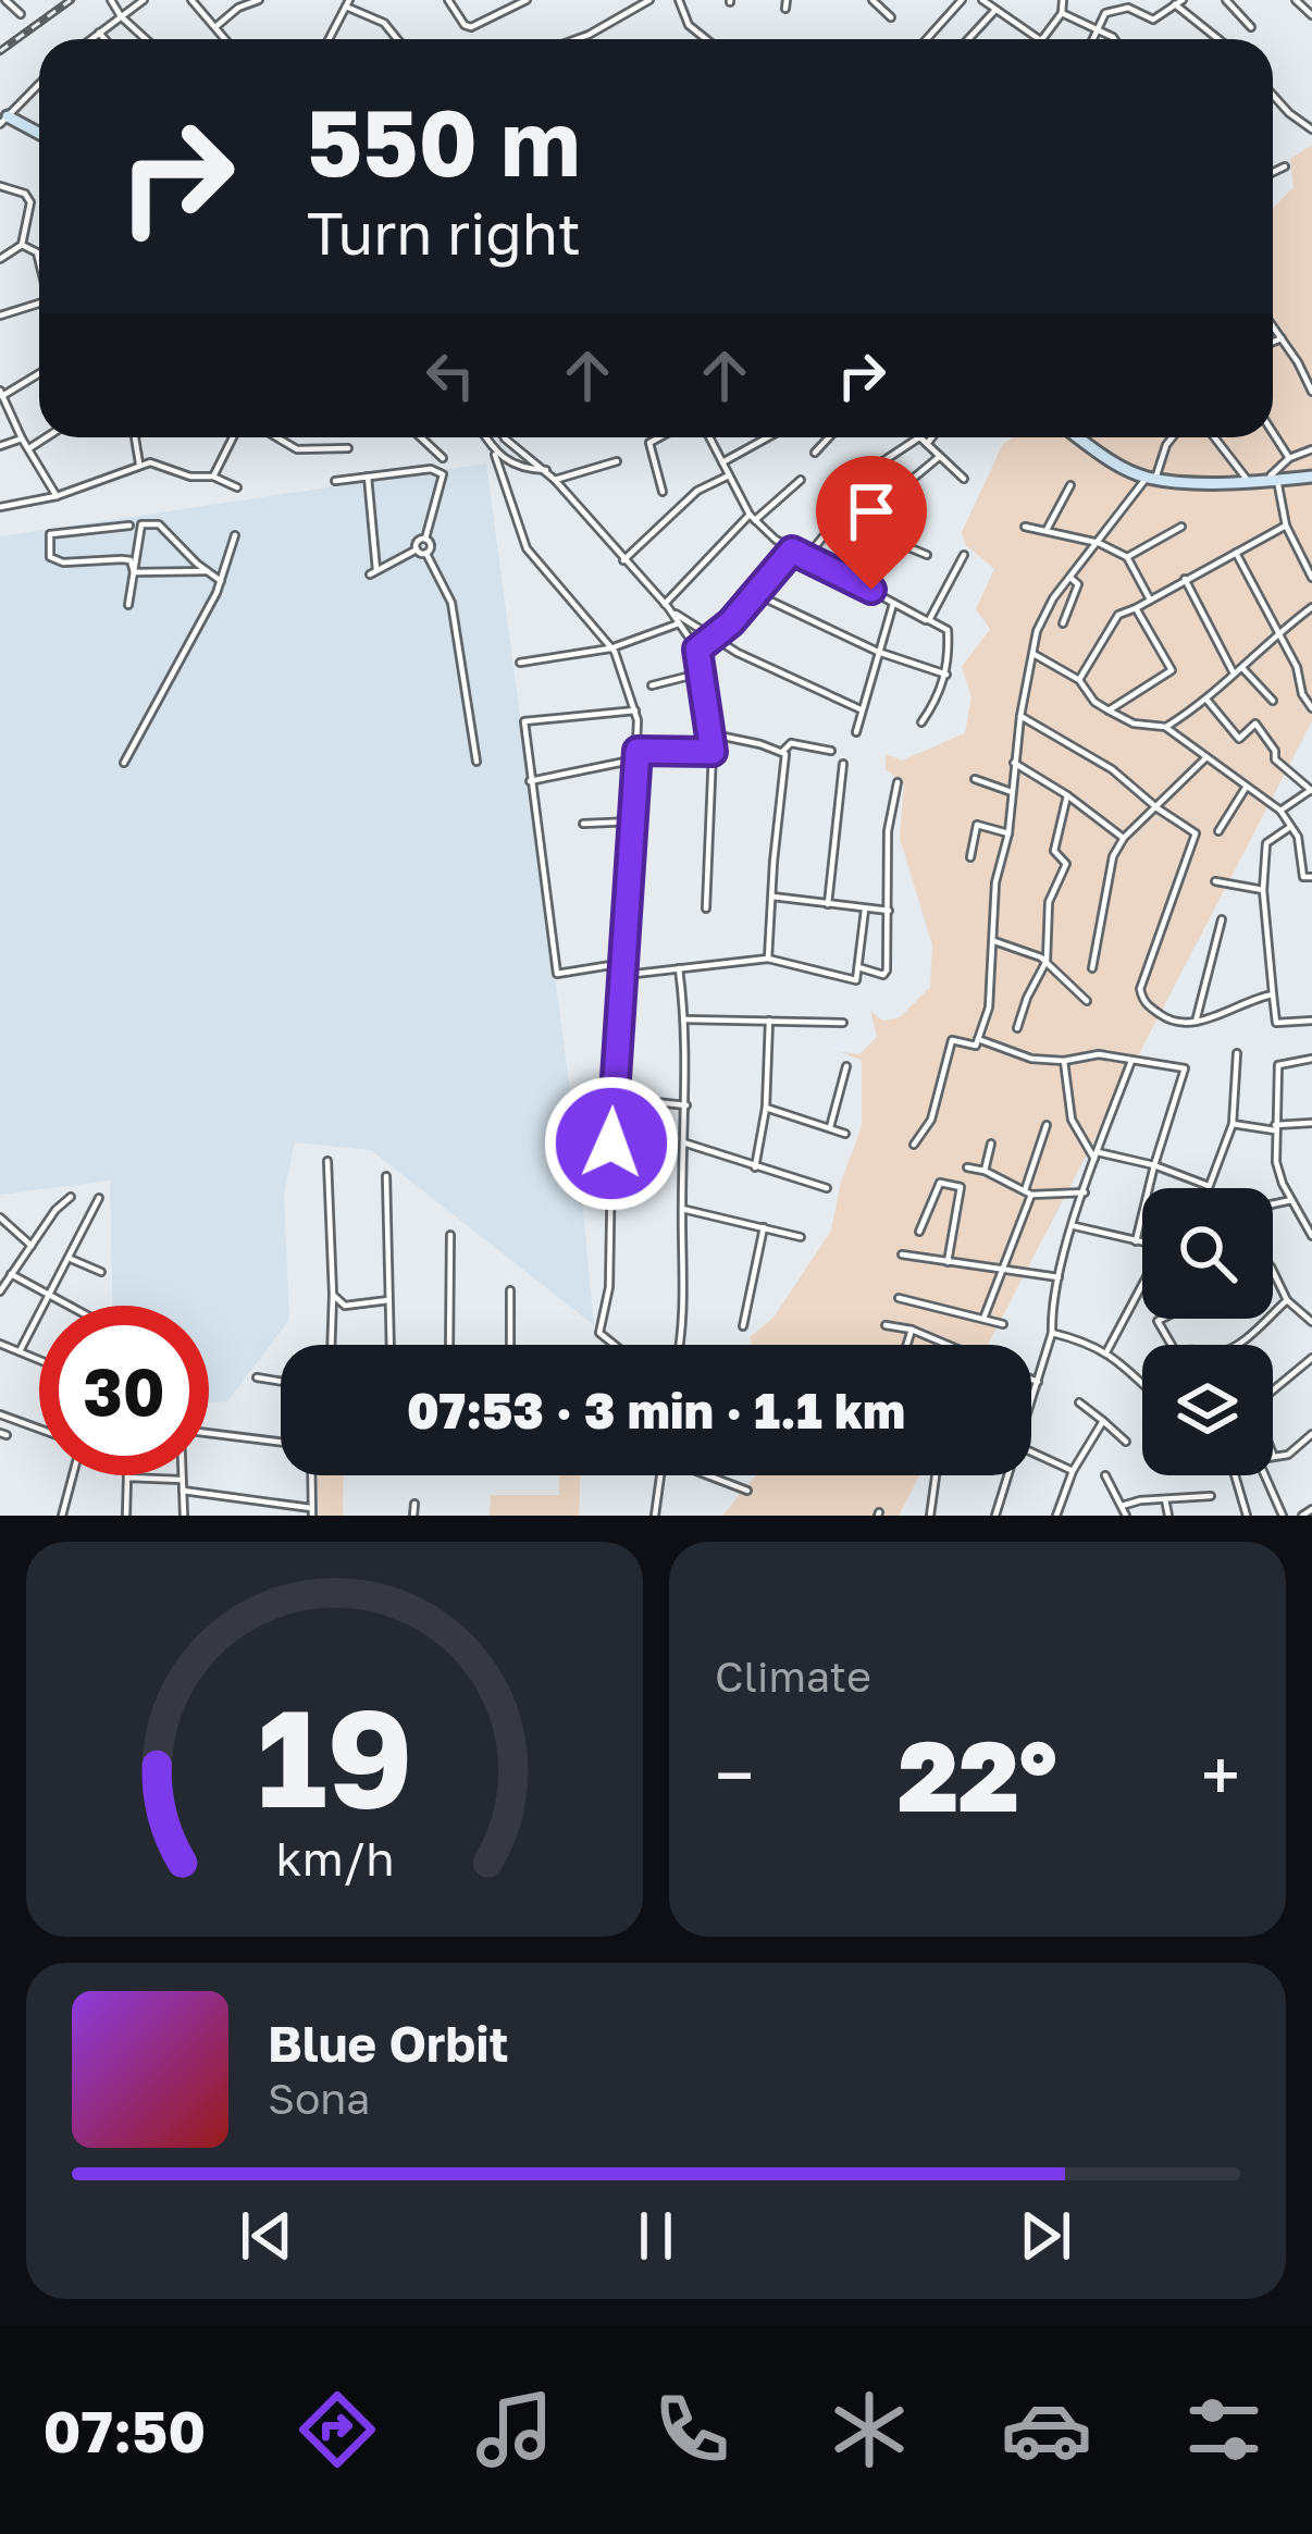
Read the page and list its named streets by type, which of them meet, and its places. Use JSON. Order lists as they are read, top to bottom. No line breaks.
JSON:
{"page":{"turn":["550 m","Turn right"],"limit":"30","trip":"07:53 · 3 min · 1.1 km","tile":"Climate","heat":["−","22°","+"],"song":["Blue Orbit","Sona"],"tabs":"07:50","gauge":["19","km/h"]}}
